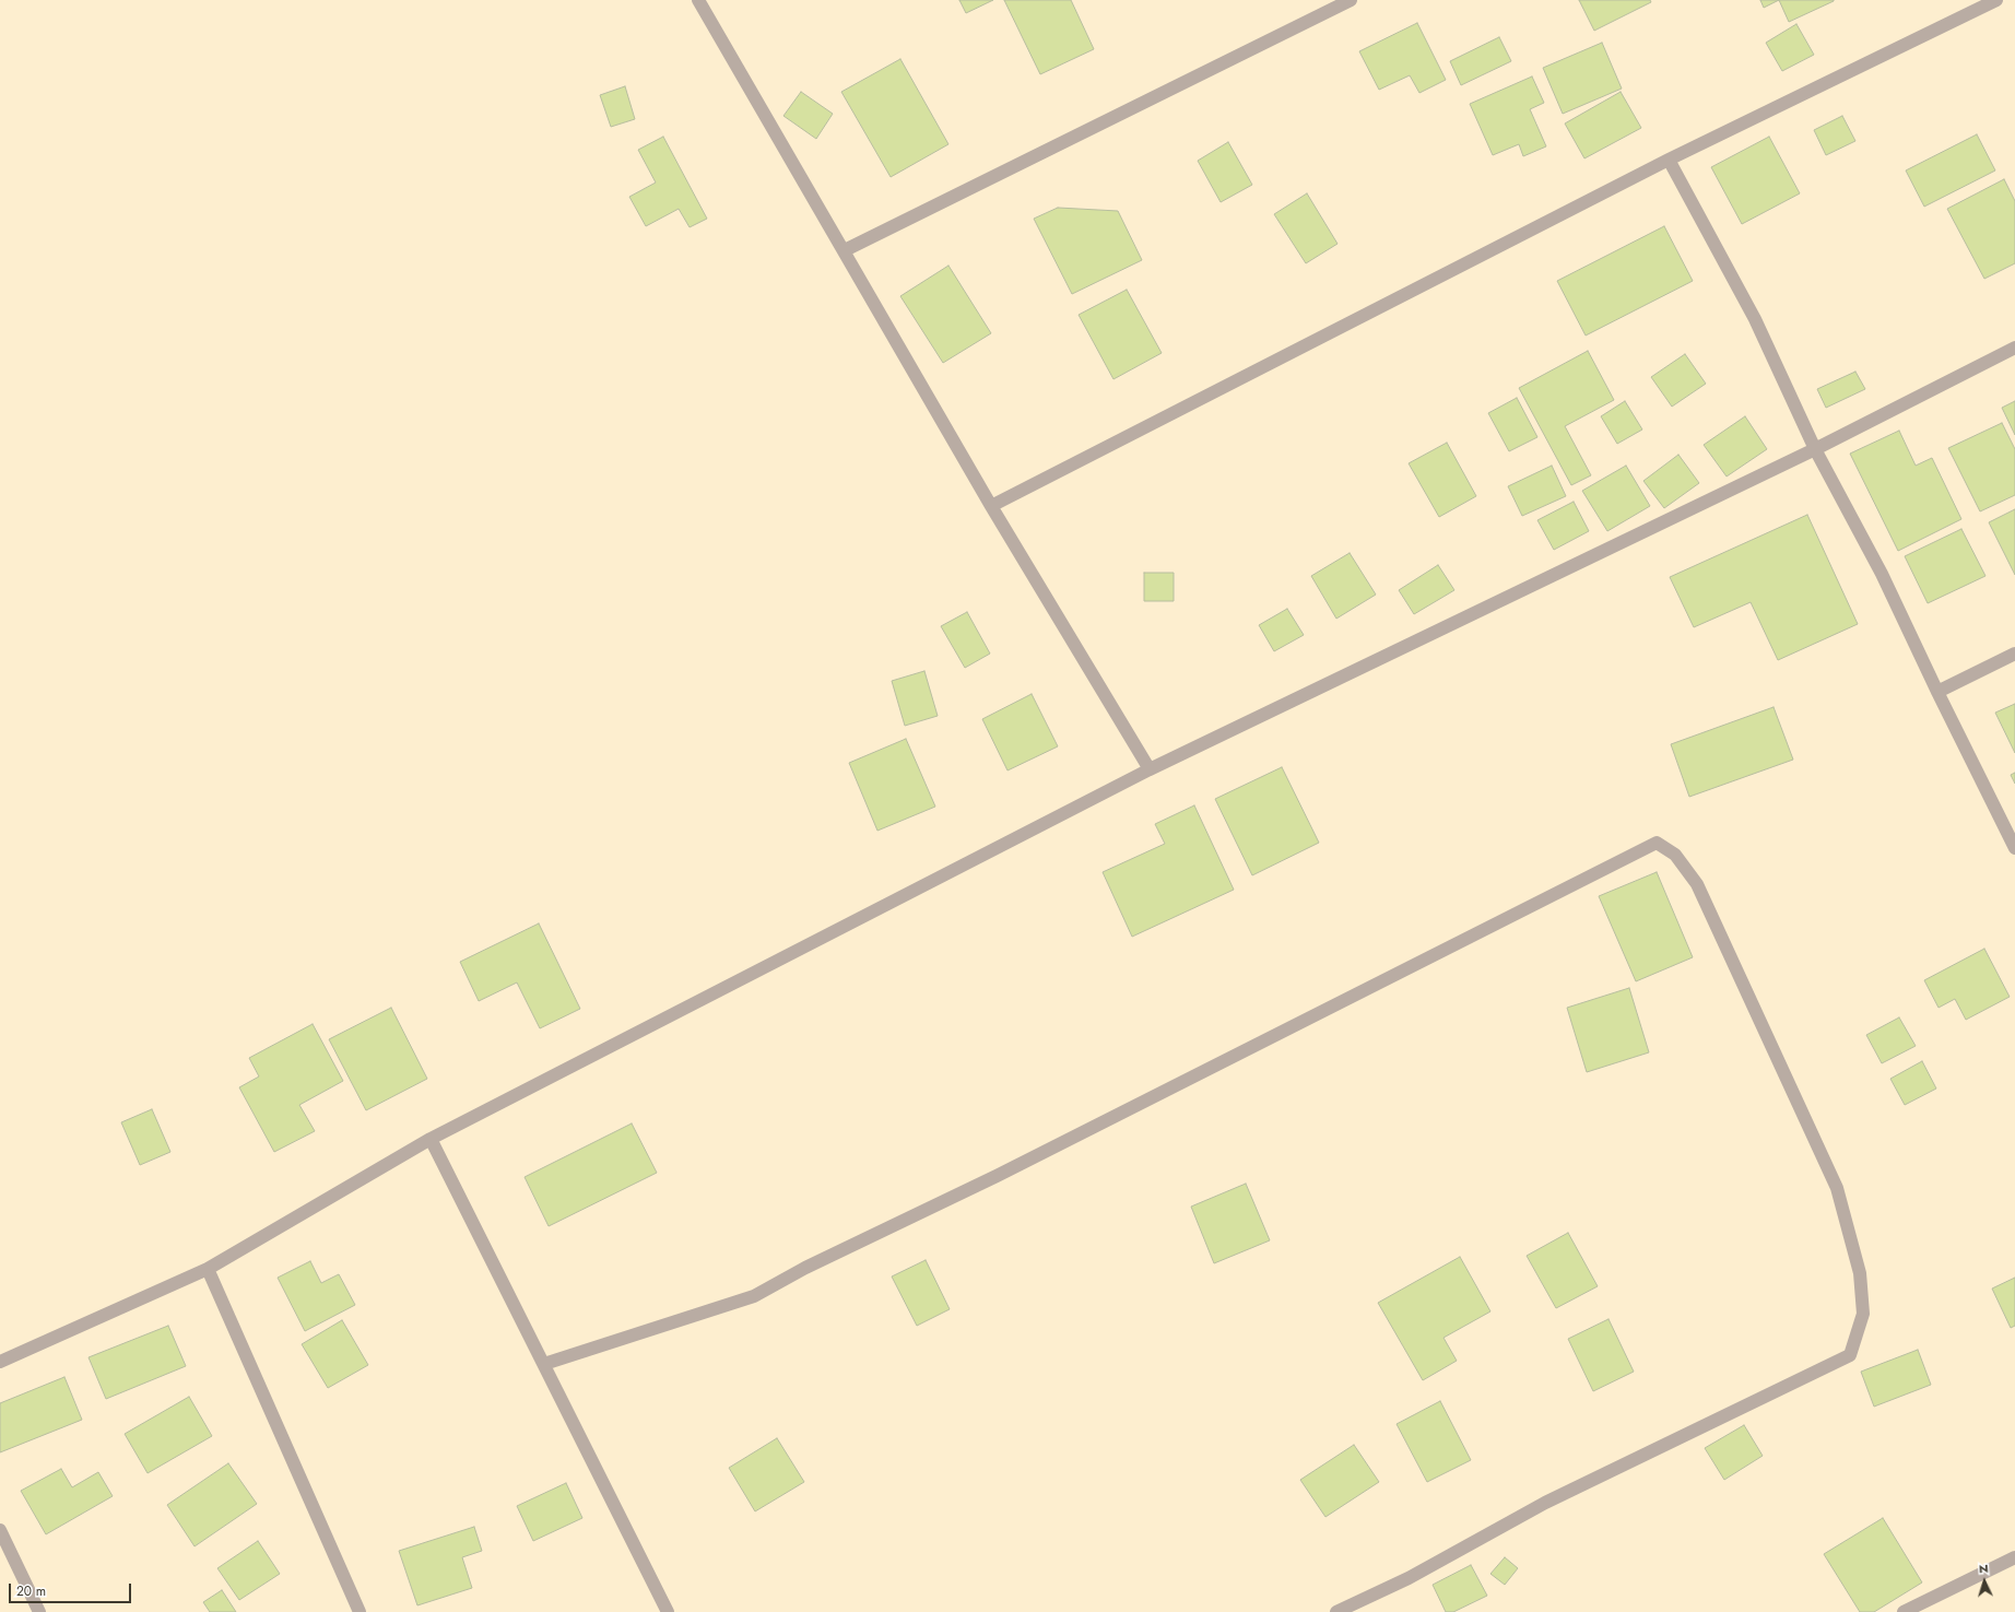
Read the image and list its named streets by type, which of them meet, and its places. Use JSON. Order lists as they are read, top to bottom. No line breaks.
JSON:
{"scale_bar":"20 m","north":"top"}
